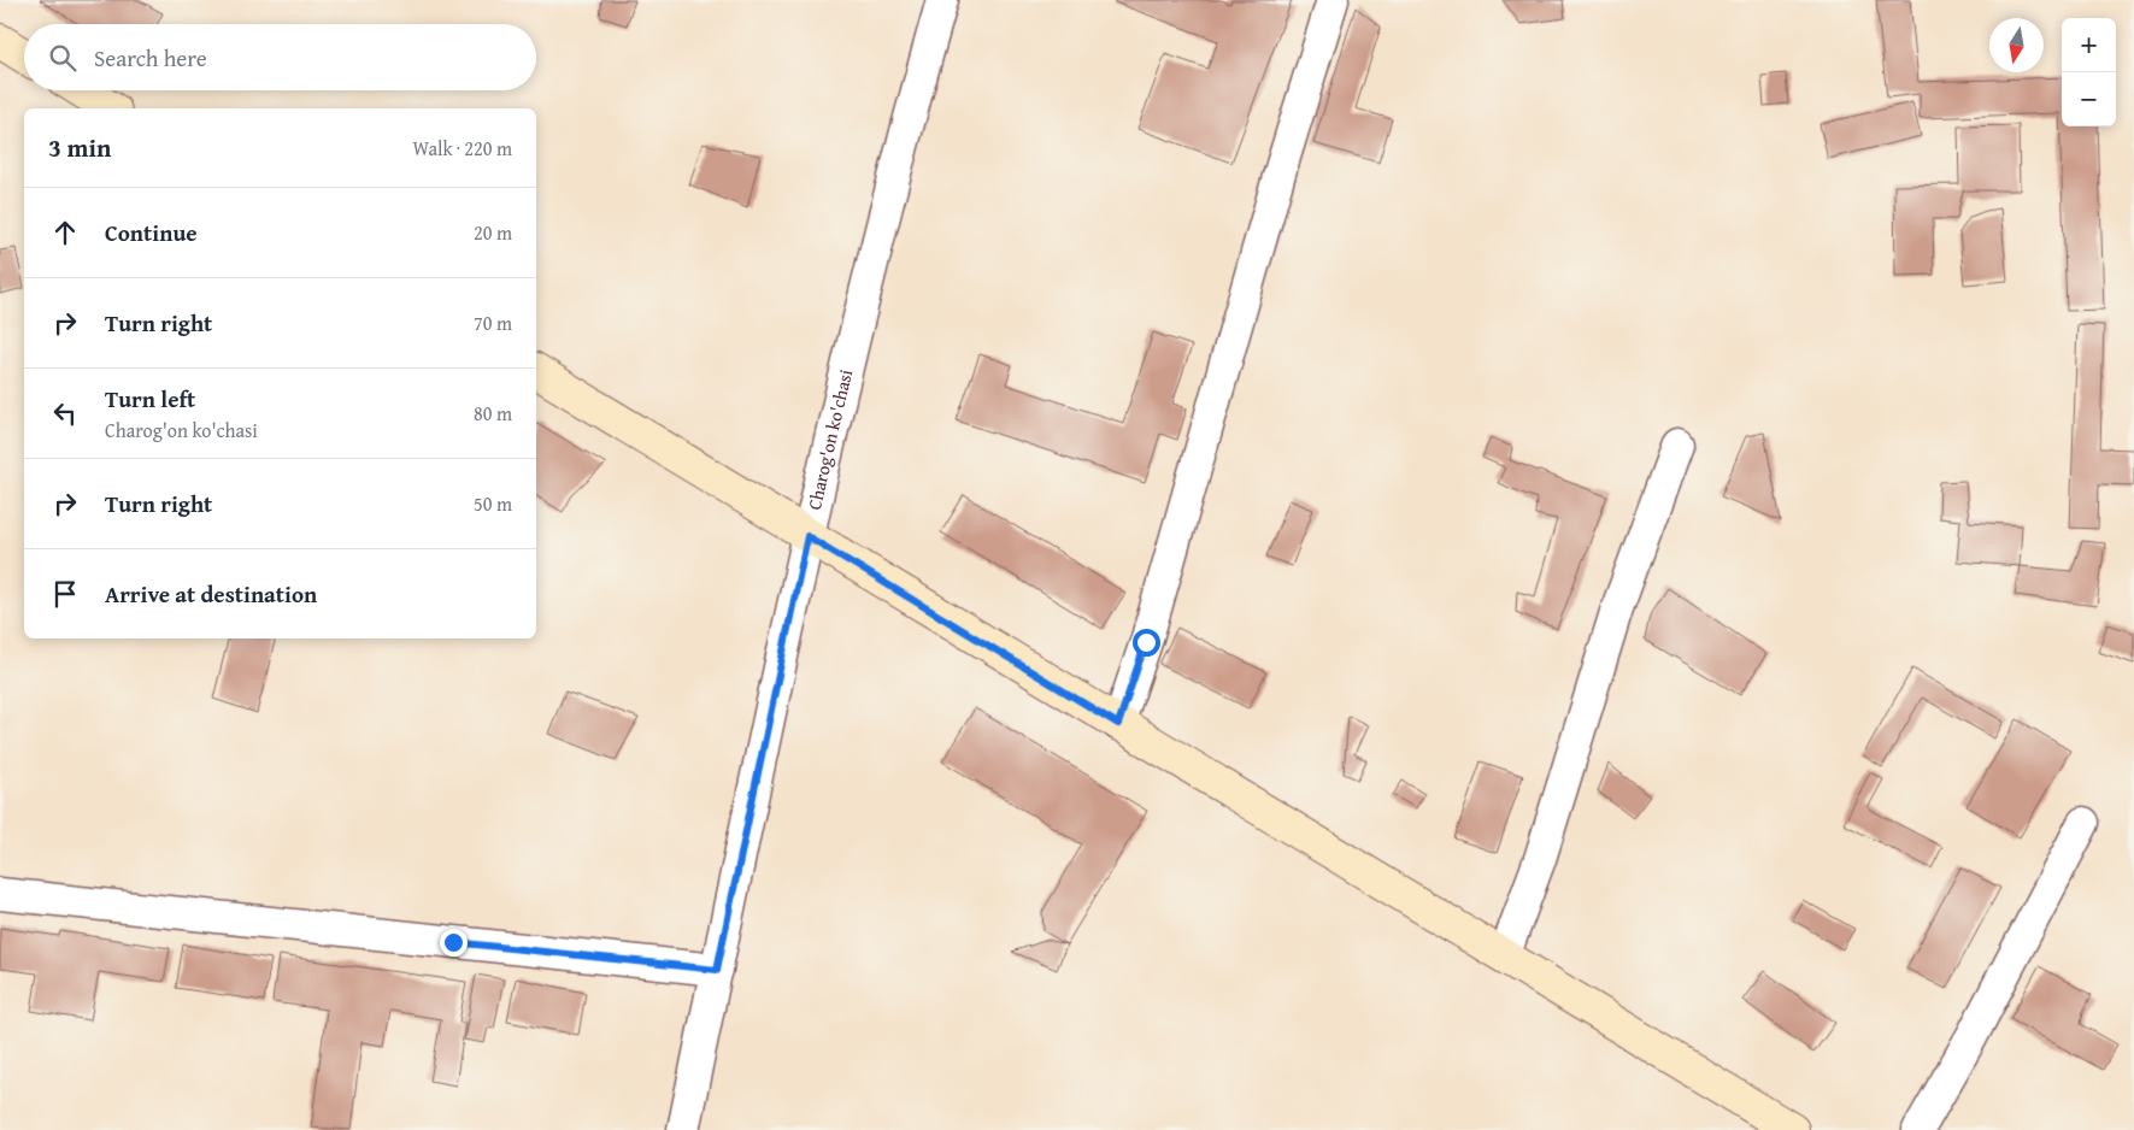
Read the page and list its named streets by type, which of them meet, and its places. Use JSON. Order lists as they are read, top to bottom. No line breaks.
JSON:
{"streets":{"street":["Charog'on ko'chasi"]},"north":"bottom","page":{"map_buttons":["+","−"],"search":"Search here","heading":["3 min","Walk · 220 m"],"list":[["Continue","20 m"],["Turn right","70 m"],["Turn left","Charog'on ko'chasi","80 m"],["Turn right","50 m"],"Arrive at destination"]}}
